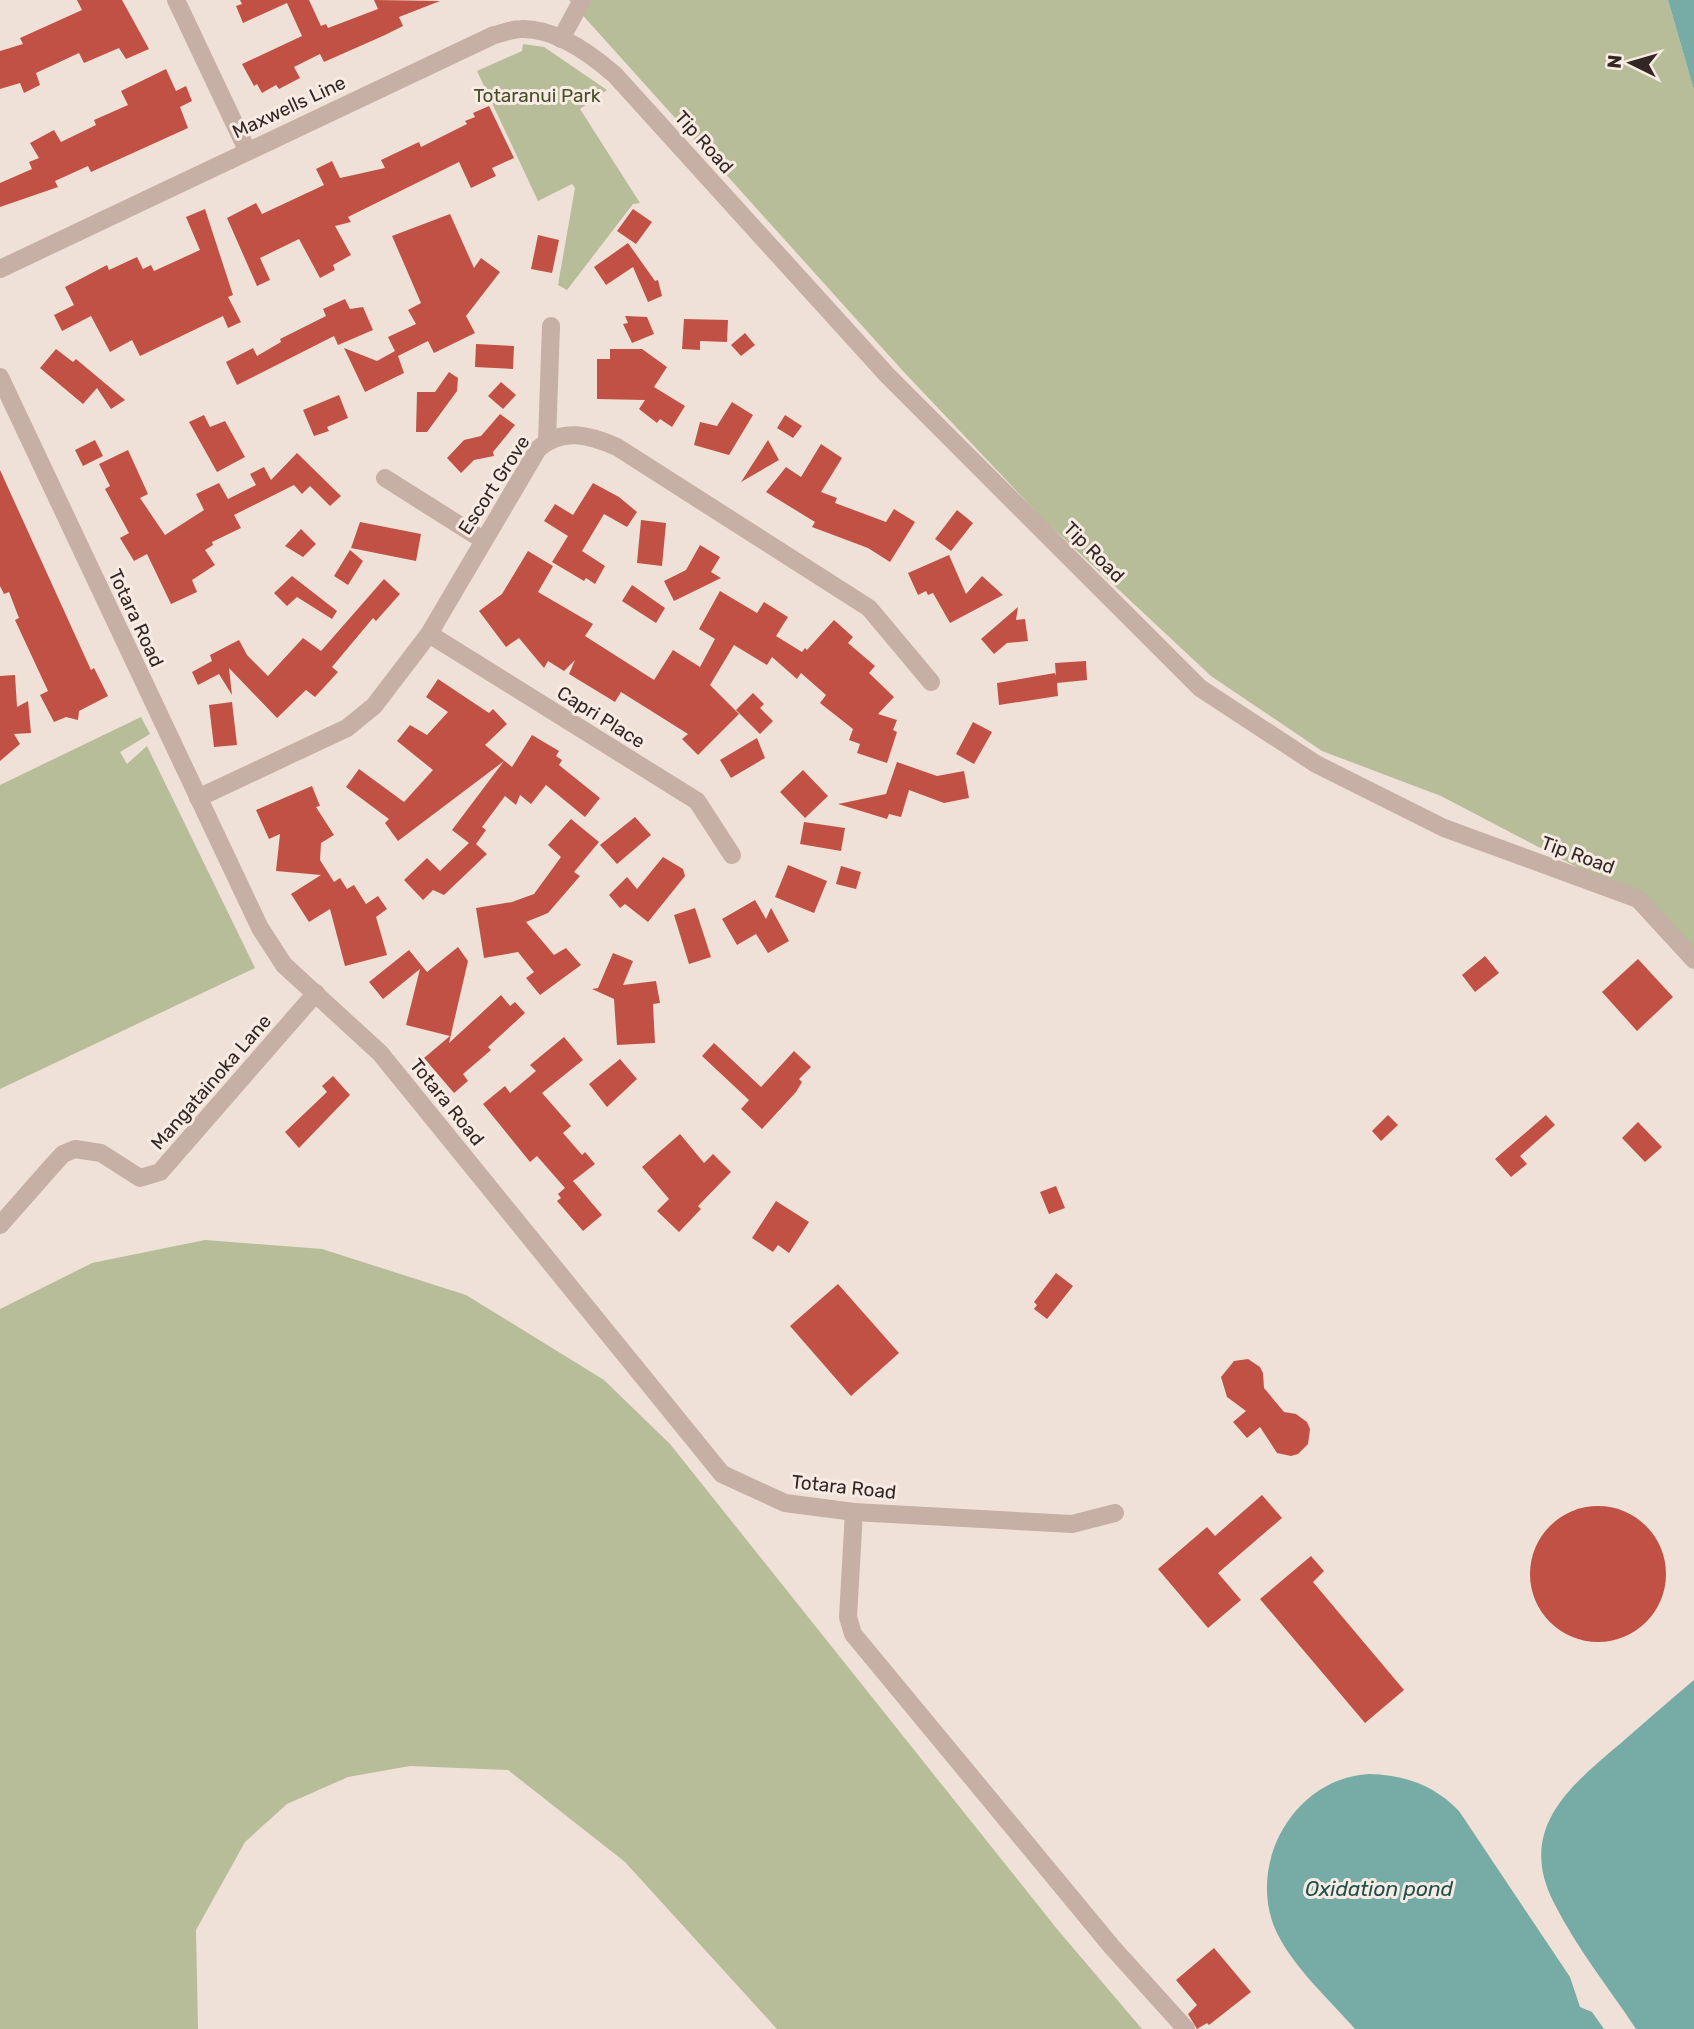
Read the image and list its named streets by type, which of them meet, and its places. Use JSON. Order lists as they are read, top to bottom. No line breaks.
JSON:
{"streets":{"street":["Maxwells Line","Tip Road","Escort Grove","Totara Road","Capri Place","Mangatainoka Lane"]},"crossings":[["Maxwells Line","Tip Road"],["Escort Grove","Totara Road"],["Escort Grove","Capri Place"],["Totara Road","Mangatainoka Lane"]],"water":["Oxidation pond"],"parks":["Totaranui Park"],"north":"left"}
